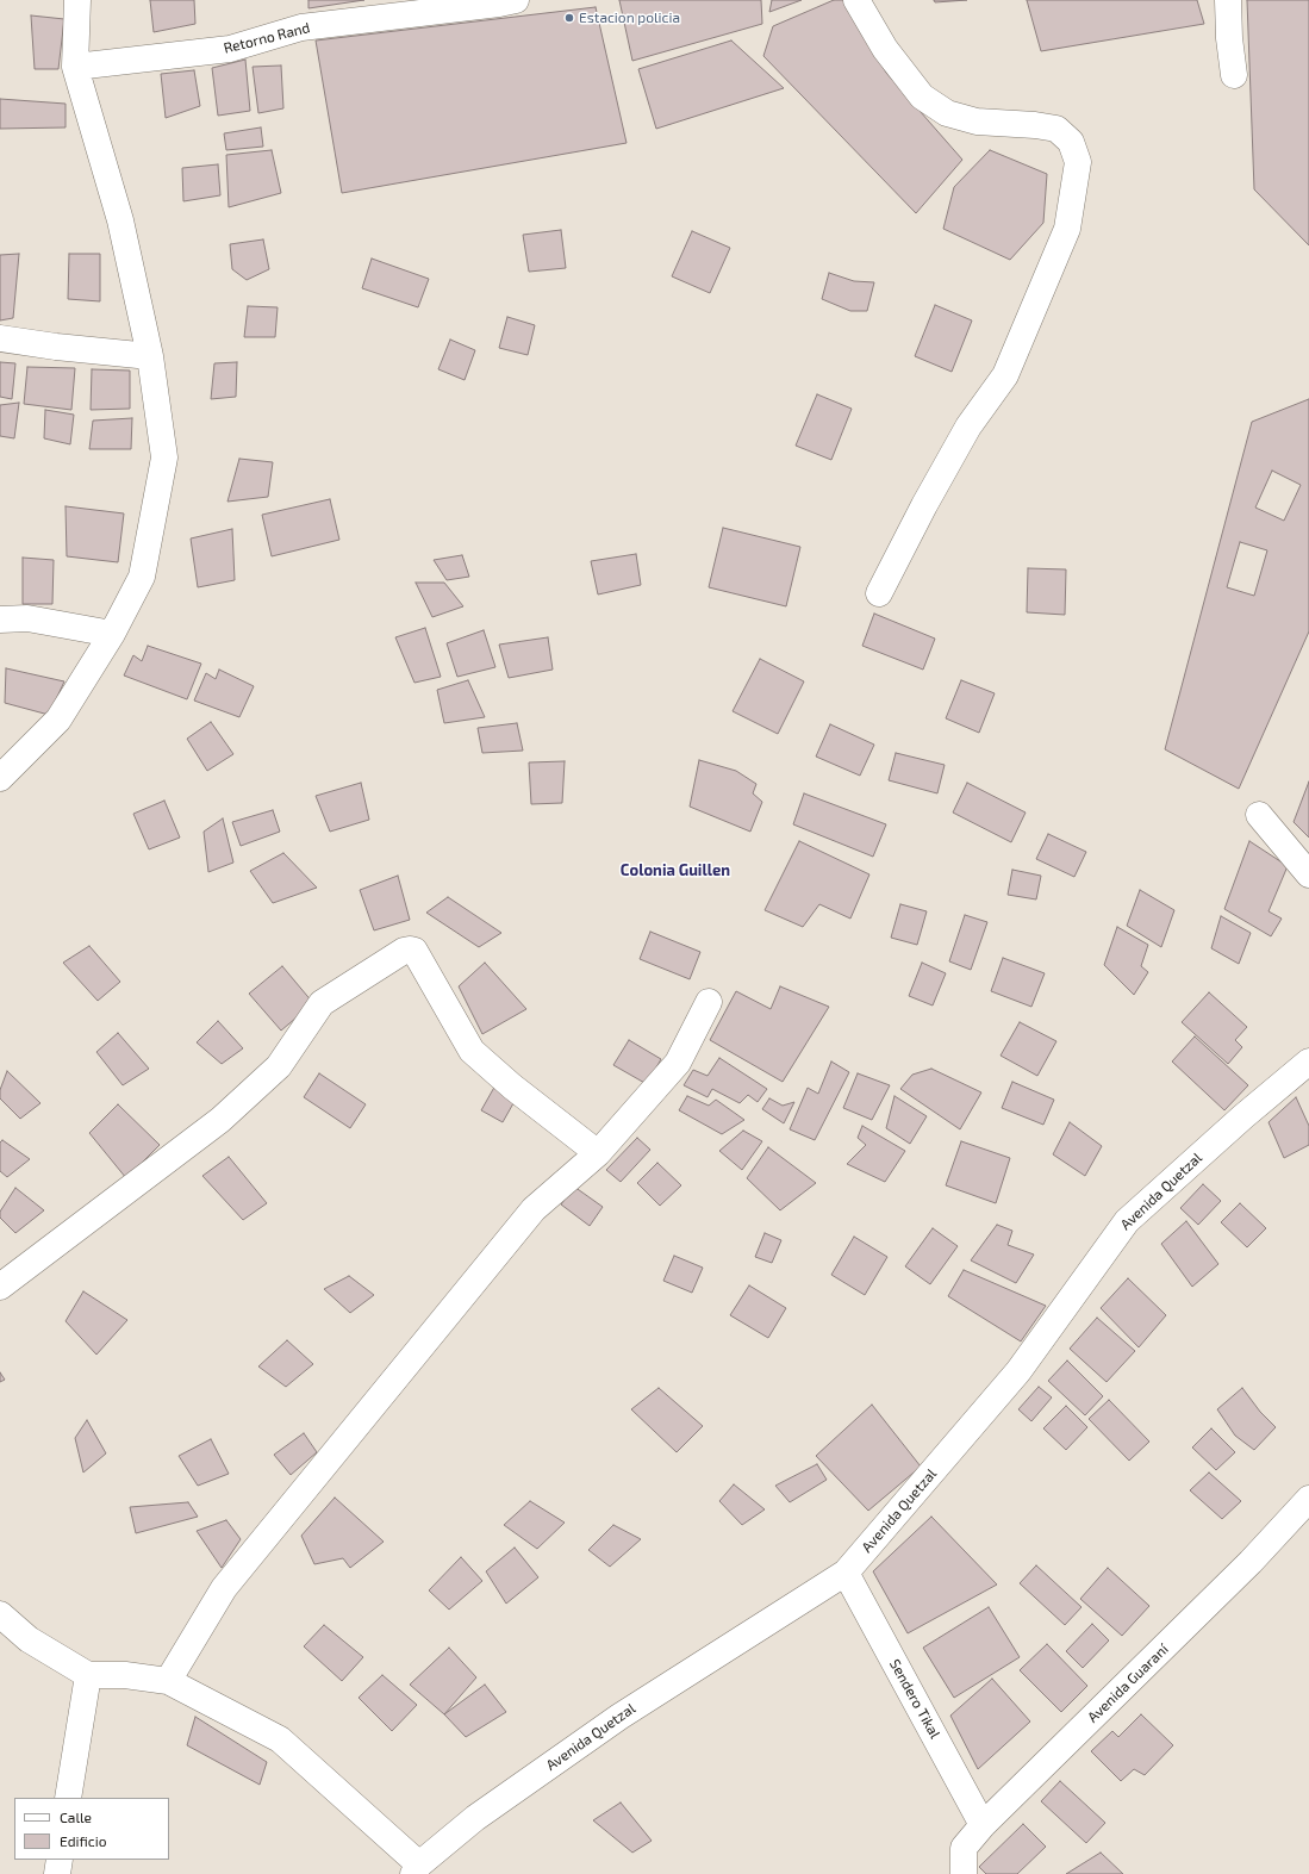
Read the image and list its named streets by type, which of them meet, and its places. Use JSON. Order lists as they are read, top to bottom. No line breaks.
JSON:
{"streets":{"street":["Retorno Rand","Avenida Quetzal","Avenida Guaraní","Sendero Tikal"]},"crossings":[["Avenida Quetzal","Sendero Tikal"],["Avenida Guaraní","Sendero Tikal"]],"districts":["Colonia Guillen"],"places":["Estacion policia"],"legend":["Calle","Edificio"]}
